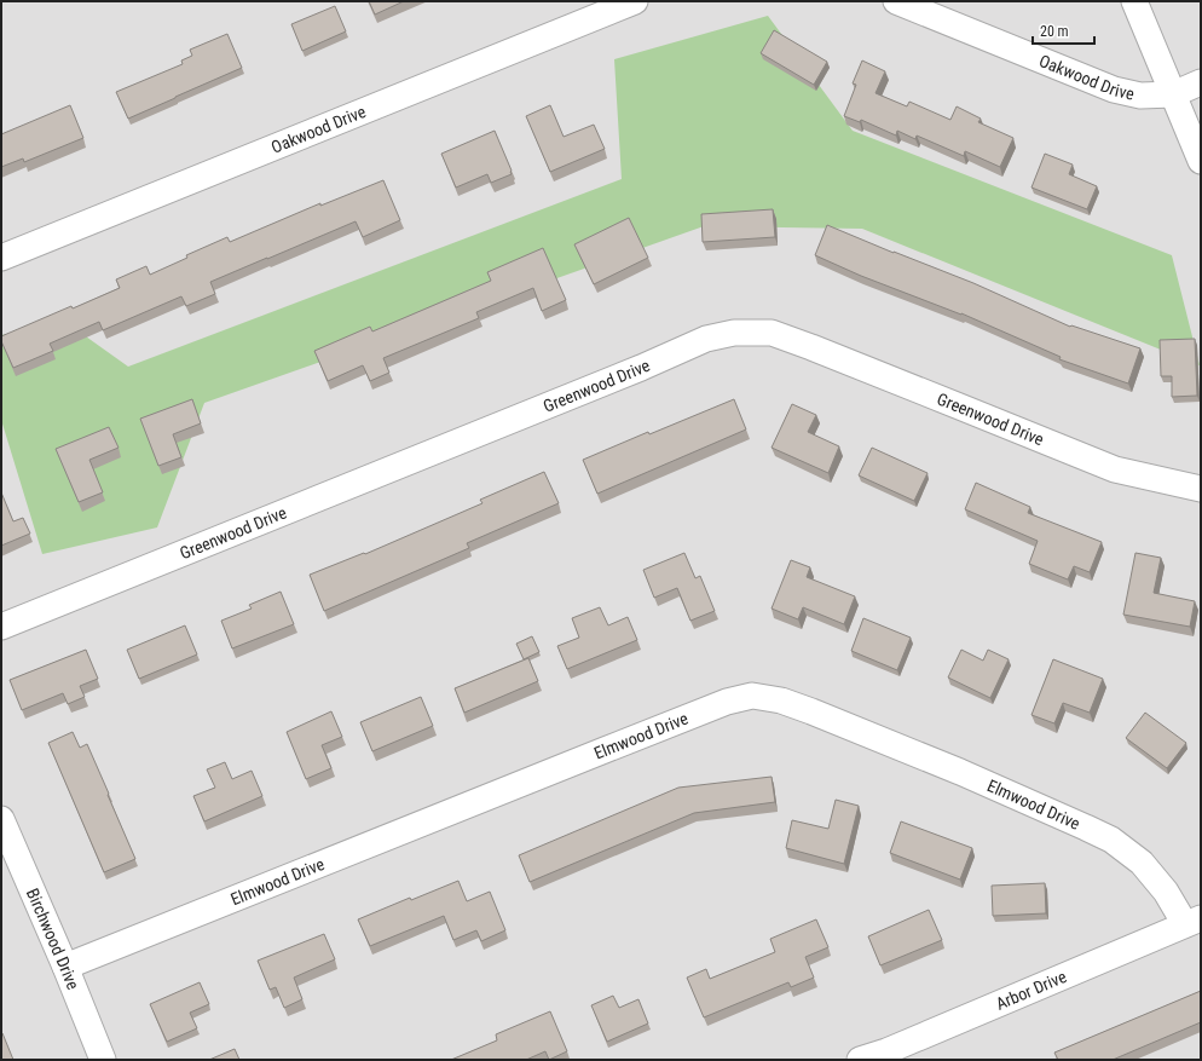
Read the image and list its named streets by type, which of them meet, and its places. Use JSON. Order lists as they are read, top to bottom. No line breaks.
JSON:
{"streets":{"street":["Oakwood Drive","Greenwood Drive","Elmwood Drive","Birchwood Drive","Arbor Drive"]},"crossings":[["Elmwood Drive","Birchwood Drive"],["Elmwood Drive","Arbor Drive"]],"scale_bar":"20 m"}
